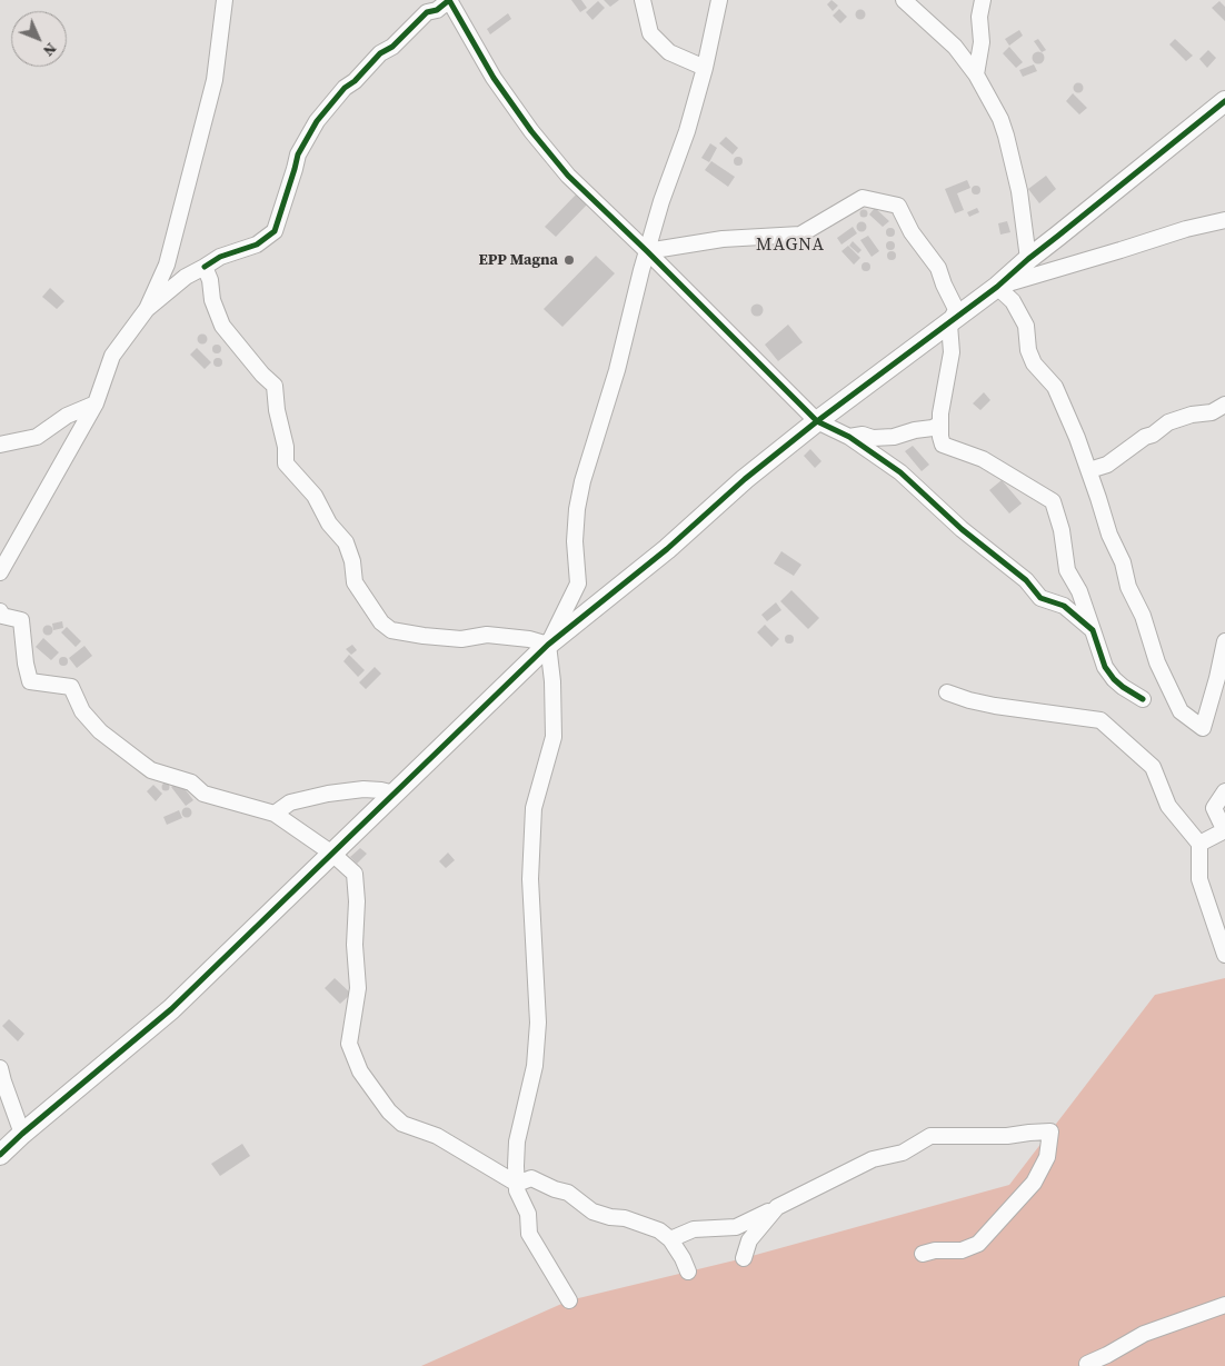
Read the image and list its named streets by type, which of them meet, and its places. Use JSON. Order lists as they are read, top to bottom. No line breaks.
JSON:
{"districts":["MAGNA"],"places":["EPP Magna"],"north":"bottom right"}
